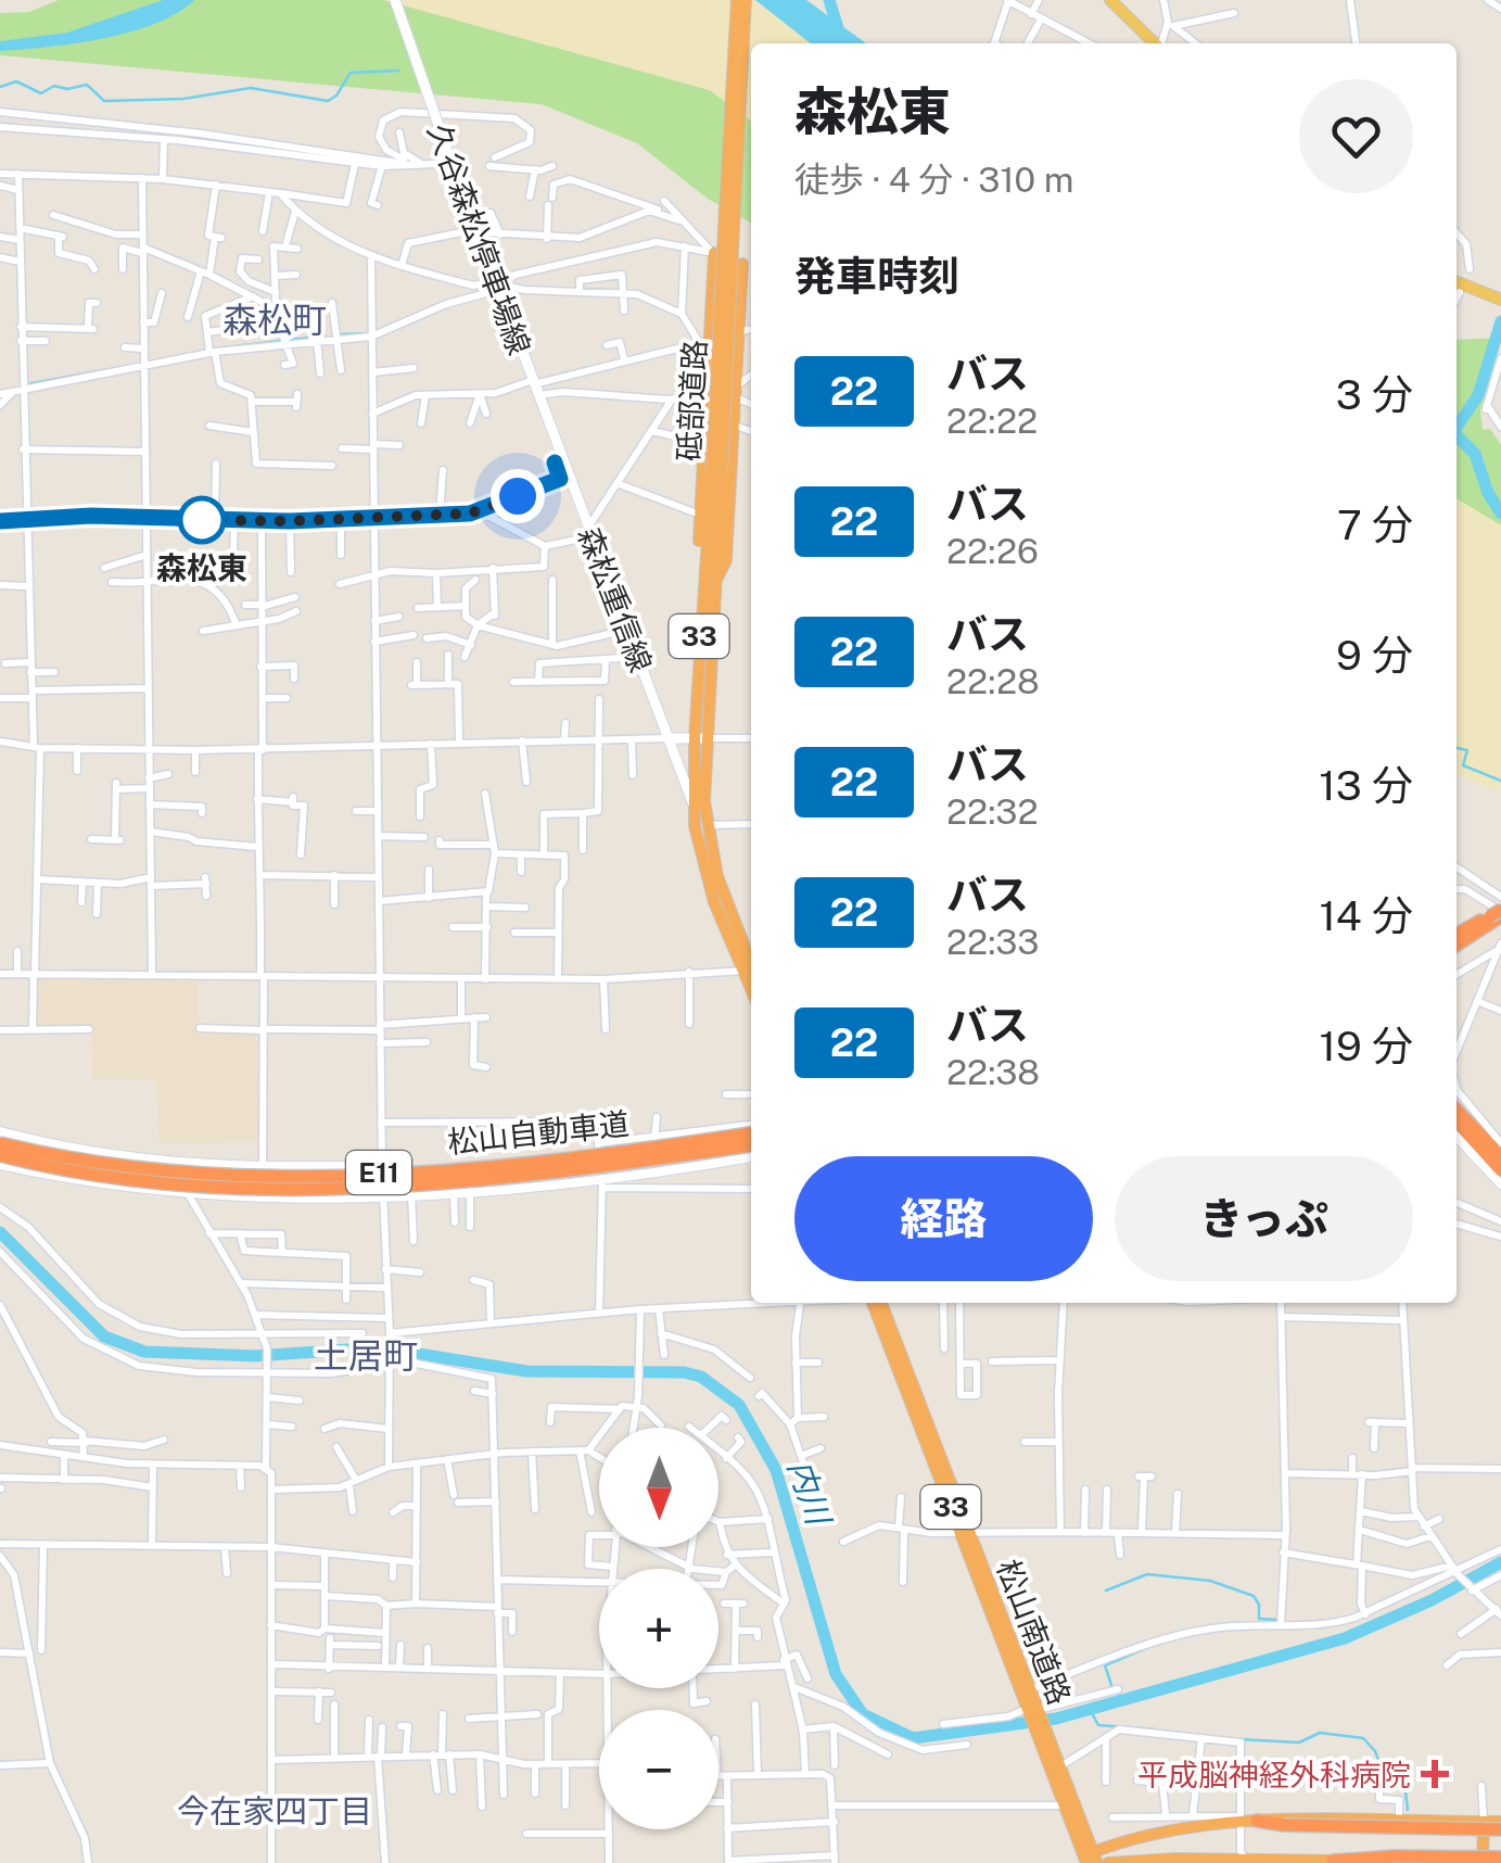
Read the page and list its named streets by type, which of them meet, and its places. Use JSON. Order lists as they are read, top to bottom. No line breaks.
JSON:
{"streets":{"highway":["砥部道路","33","松山自動車道","E11","松山南道路"],"main road":["久谷森松停車場線","森松重信線"]},"crossings":[["久谷森松停車場線","森松重信線"],["砥部道路","森松重信線"],["砥部道路","33"],["森松重信線","33"],["33","松山南道路"]],"districts":["森松町","土居町","今在家四丁目"],"water":["内川"],"places":{"other":["森松東"],"health":["平成脳神経外科病院"]},"lines":["bus line 22"],"north":"bottom","page":{"heading":[["森松東","徒歩 · 4 分 · 310 m"],"発車時刻"],"list":[{"mark":"22","name":"バス","note":"22:22","value":"3 分"},{"mark":"22","name":"バス","note":"22:26","value":"7 分"},{"mark":"22","name":"バス","note":"22:28","value":"9 分"},{"mark":"22","name":"バス","note":"22:32","value":"13 分"},{"mark":"22","name":"バス","note":"22:33","value":"14 分"},{"mark":"22","name":"バス","note":"22:38","value":"19 分"}],"buttons":["経路","きっぷ"],"map_buttons":["+","−"]}}
